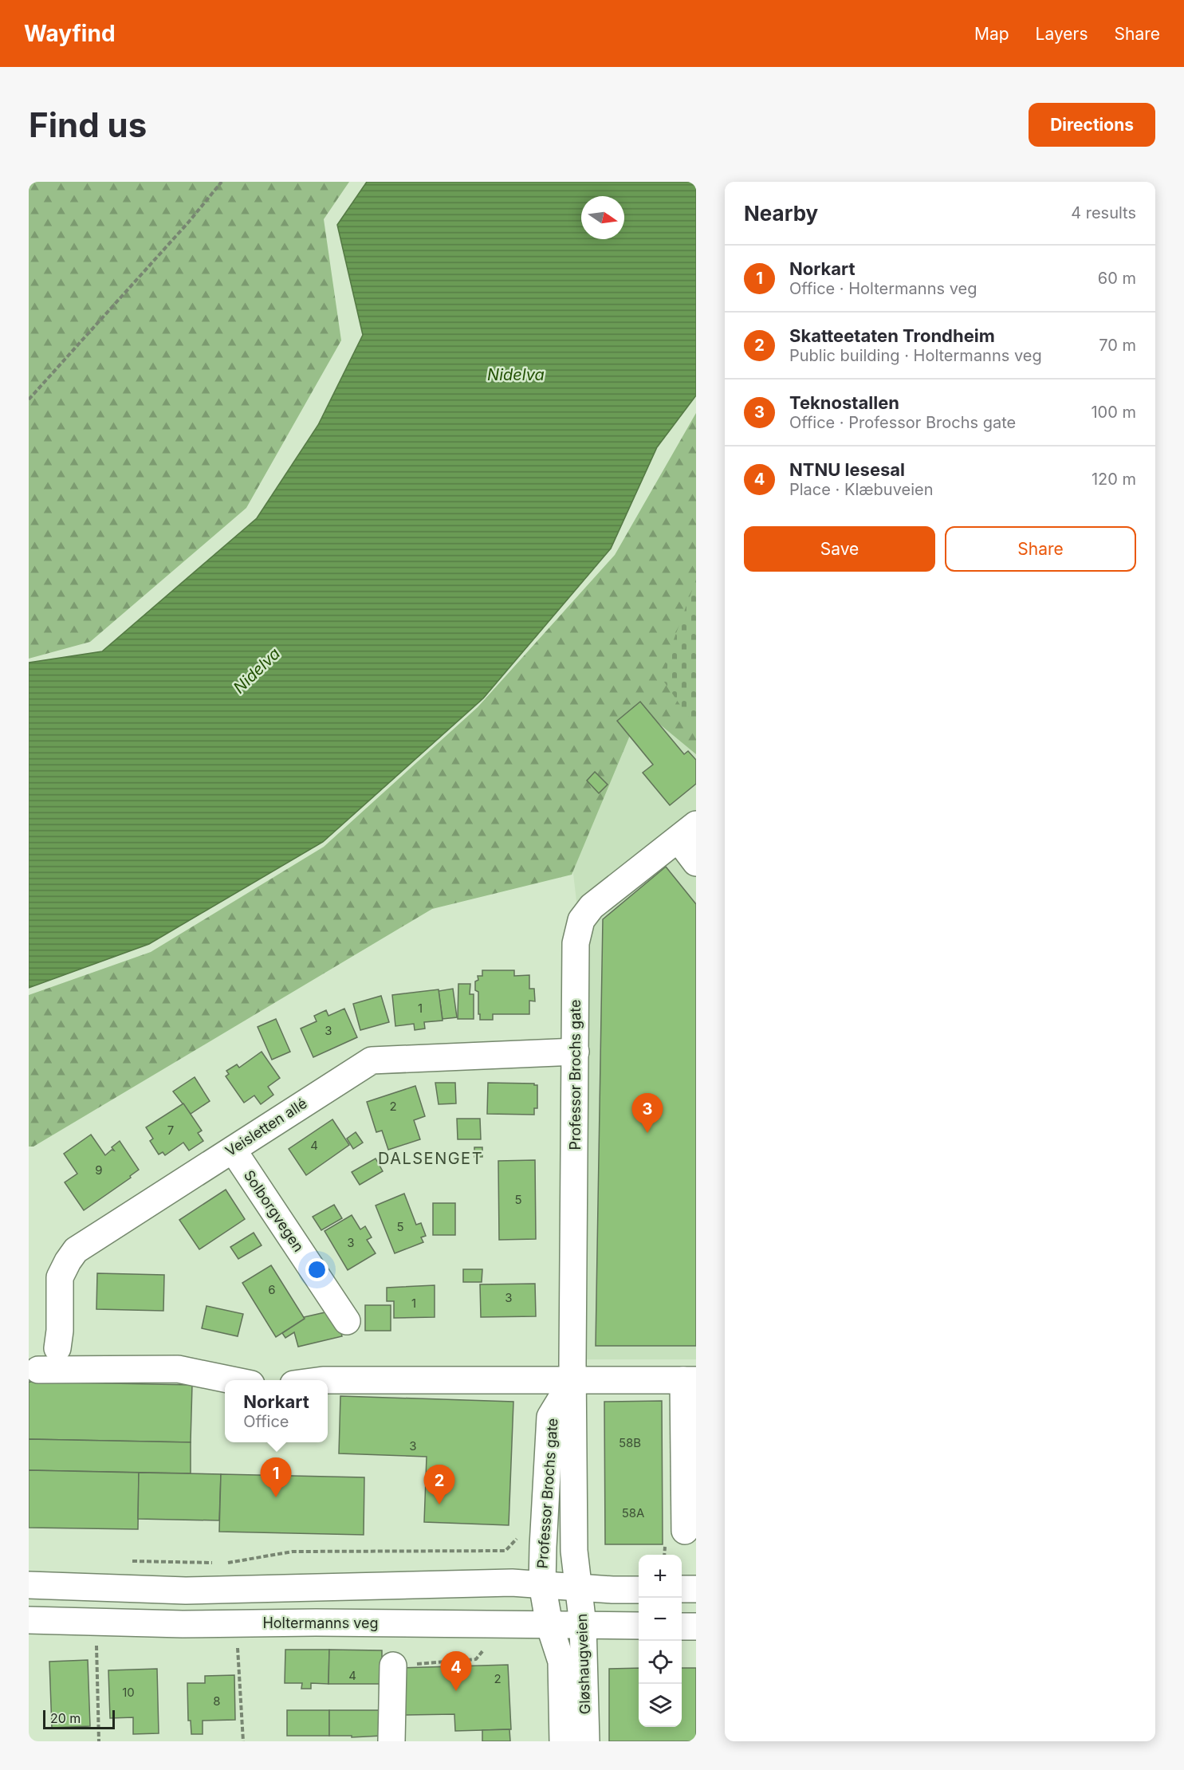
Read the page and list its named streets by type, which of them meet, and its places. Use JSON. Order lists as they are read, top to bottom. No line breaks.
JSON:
{"streets":{"street":["Professor Brochs gate","Veisletten allé","Solborgvegen","Holtermanns veg","Gløshaugveien"]},"crossings":[["Professor Brochs gate","Veisletten allé"],["Professor Brochs gate","Gløshaugveien"],["Veisletten allé","Solborgvegen"],["Holtermanns veg","Gløshaugveien"]],"districts":["DALSENGET"],"water":["Nidelva"],"house_numbers":["1","3","2","7","4","9","5","5","3","6","3","1","58B","3","58A","4","2","10","8"],"scale_bar":"20 m","north":"right","page":{"header":"Wayfind","nav":["Map","Layers","Share"],"buttons":["Directions",["Save","Share"]],"title":"Find us","heading":["Nearby","4 results"],"list":[{"mark":"1","name":"Norkart","note":"Office · Holtermanns veg","value":"60 m"},{"mark":"2","name":"Skatteetaten Trondheim","note":"Public building · Holtermanns veg","value":"70 m"},{"mark":"3","name":"Teknostallen","note":"Office · Professor Brochs gate","value":"100 m"},{"mark":"4","name":"NTNU lesesal","note":"Place · Klæbuveien","value":"120 m"}],"pins":["3","1","2","4"],"popup":["Norkart","Office"],"map_buttons":["+","−"],"scale":"20 m"}}
